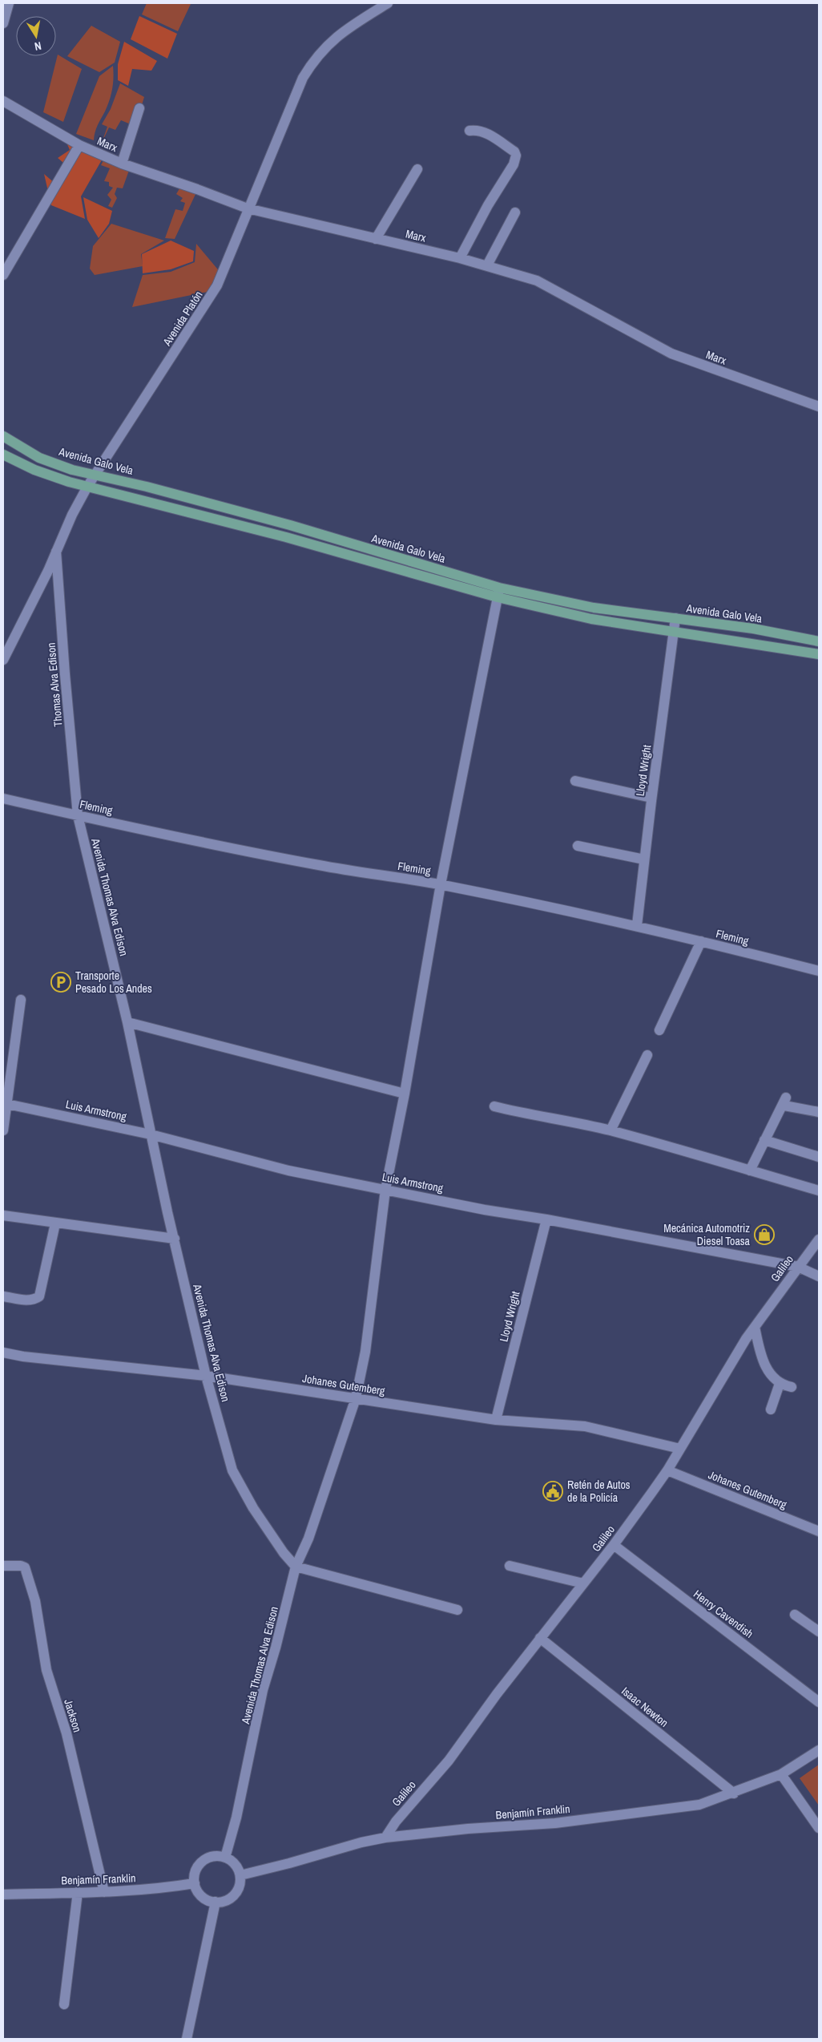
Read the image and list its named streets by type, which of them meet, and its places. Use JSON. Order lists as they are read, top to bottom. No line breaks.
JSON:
{"streets":{"main road":["Avenida Galo Vela"],"street":["Marx","Avenida Platón","Thomas Alva Edison","Lloyd Wright","Fleming","Avenida Thomas Alva Edison","Luis Armstrong","Galileo","Johanes Gutemberg","Henry Cavendish","Isaac Newton","Jackson","Benjamín Franklin"]},"crossings":[["Marx","Avenida Platón"],["Avenida Platón","Avenida Galo Vela"],["Avenida Platón","Thomas Alva Edison"],["Avenida Galo Vela","Lloyd Wright"],["Thomas Alva Edison","Fleming"],["Thomas Alva Edison","Avenida Thomas Alva Edison"],["Lloyd Wright","Fleming"],["Lloyd Wright","Luis Armstrong"],["Lloyd Wright","Johanes Gutemberg"],["Fleming","Avenida Thomas Alva Edison"],["Avenida Thomas Alva Edison","Luis Armstrong"],["Avenida Thomas Alva Edison","Johanes Gutemberg"],["Avenida Thomas Alva Edison","Benjamín Franklin"],["Luis Armstrong","Galileo"],["Galileo","Johanes Gutemberg"],["Galileo","Henry Cavendish"],["Galileo","Isaac Newton"],["Galileo","Benjamín Franklin"],["Isaac Newton","Benjamín Franklin"],["Jackson","Benjamín Franklin"]],"places":{"parking":["Transporte Pesado Los Andes"],"shop":["Mecánica Automotriz Diesel Toasa"],"public building":["Retén de Autos de la Policía"]},"north":"bottom"}
